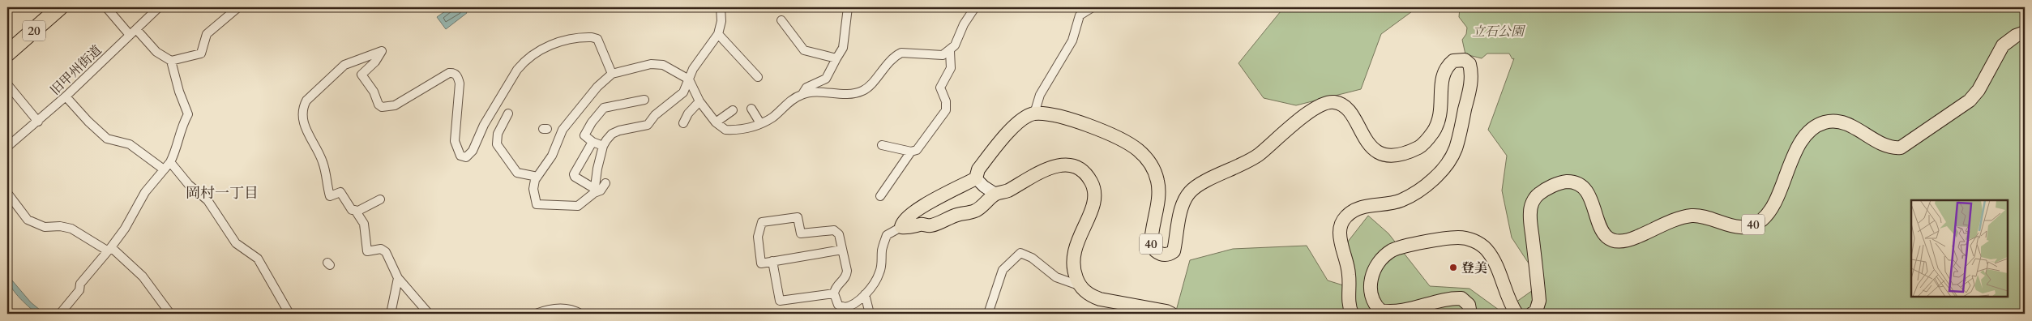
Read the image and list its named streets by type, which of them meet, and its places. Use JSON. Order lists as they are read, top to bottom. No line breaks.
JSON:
{"streets":{"highway":["20"],"main road":["40"],"street":["旧甲州街道"]},"districts":["岡村一丁目"],"parks":["立石公園"],"places":["登美"]}
